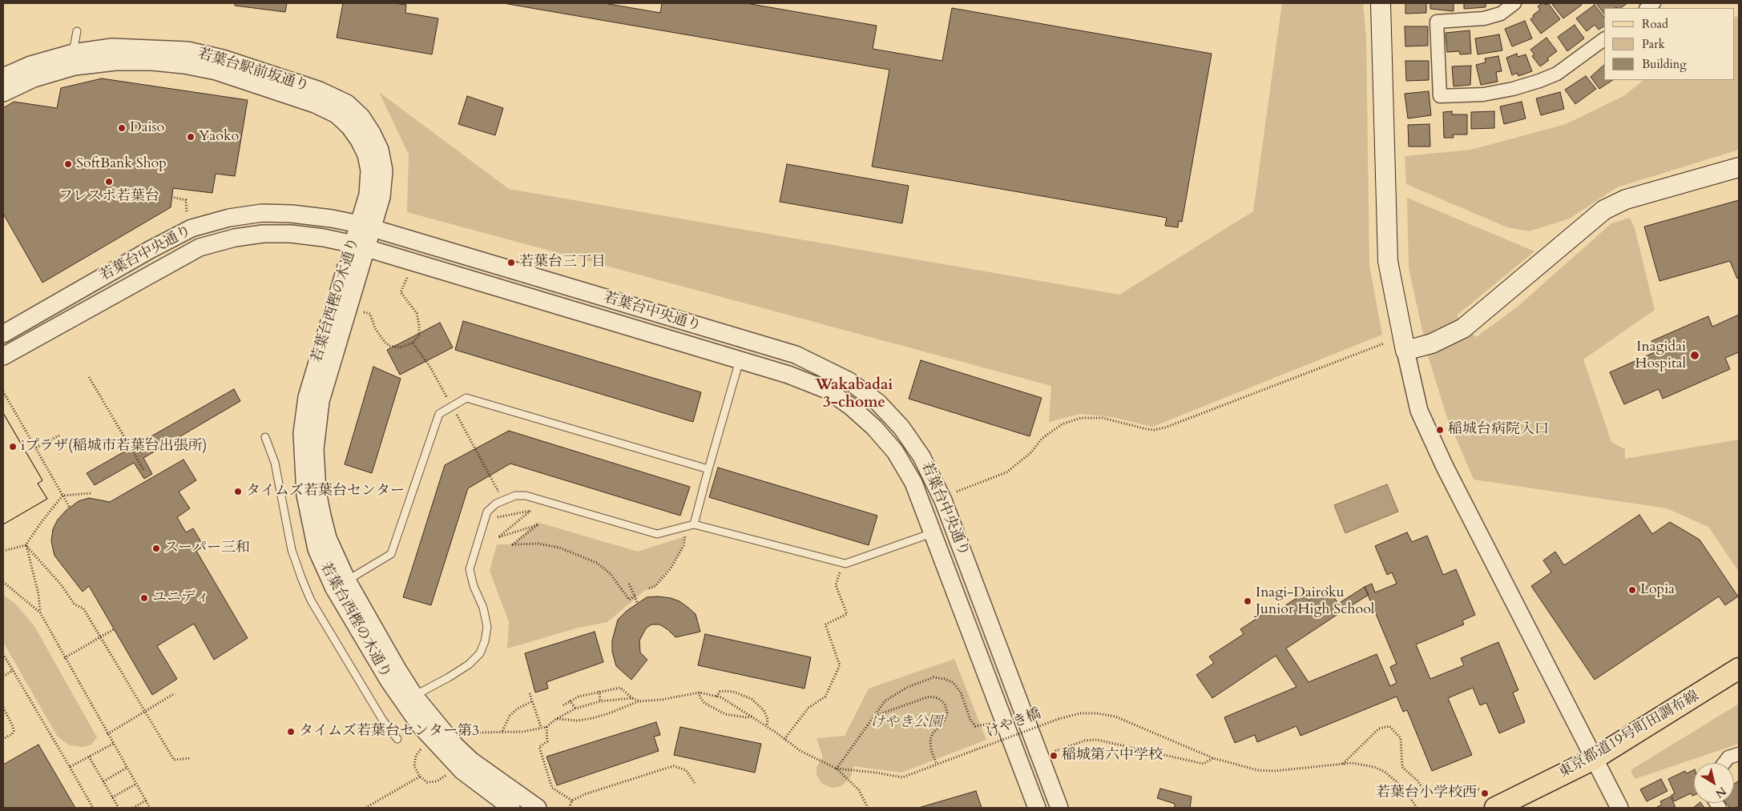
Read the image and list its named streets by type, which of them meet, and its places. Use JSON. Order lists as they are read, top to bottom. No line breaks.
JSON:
{"streets":{"main road":["東京都道19号町田調布線"],"street":["若葉台駅前坂通り","若葉台中央通り","若葉台西樫の木通り"],"path":["けやき橋"]},"crossings":[["若葉台駅前坂通り","若葉台中央通り"],["若葉台駅前坂通り","若葉台西樫の木通り"],["若葉台中央通り","若葉台西樫の木通り"]],"districts":["Wakabadai 3-chome"],"parks":["けやき公園"],"places":["Daiso","Yaoko","SoftBank Shop","フレスポ若葉台","若葉台三丁目","Inagidai Hospital","稲城台病院入口","iプラザ(稲城市若葉台出張所)","タイムズ若葉台センター","スーパー三和","Lopia","ユニディ","Inagi-Dairoku Junior High School","タイムズ若葉台センター第3","稲城第六中学校","若葉台小学校西"],"legend":["Road","Park","Building"],"north":"bottom right"}
